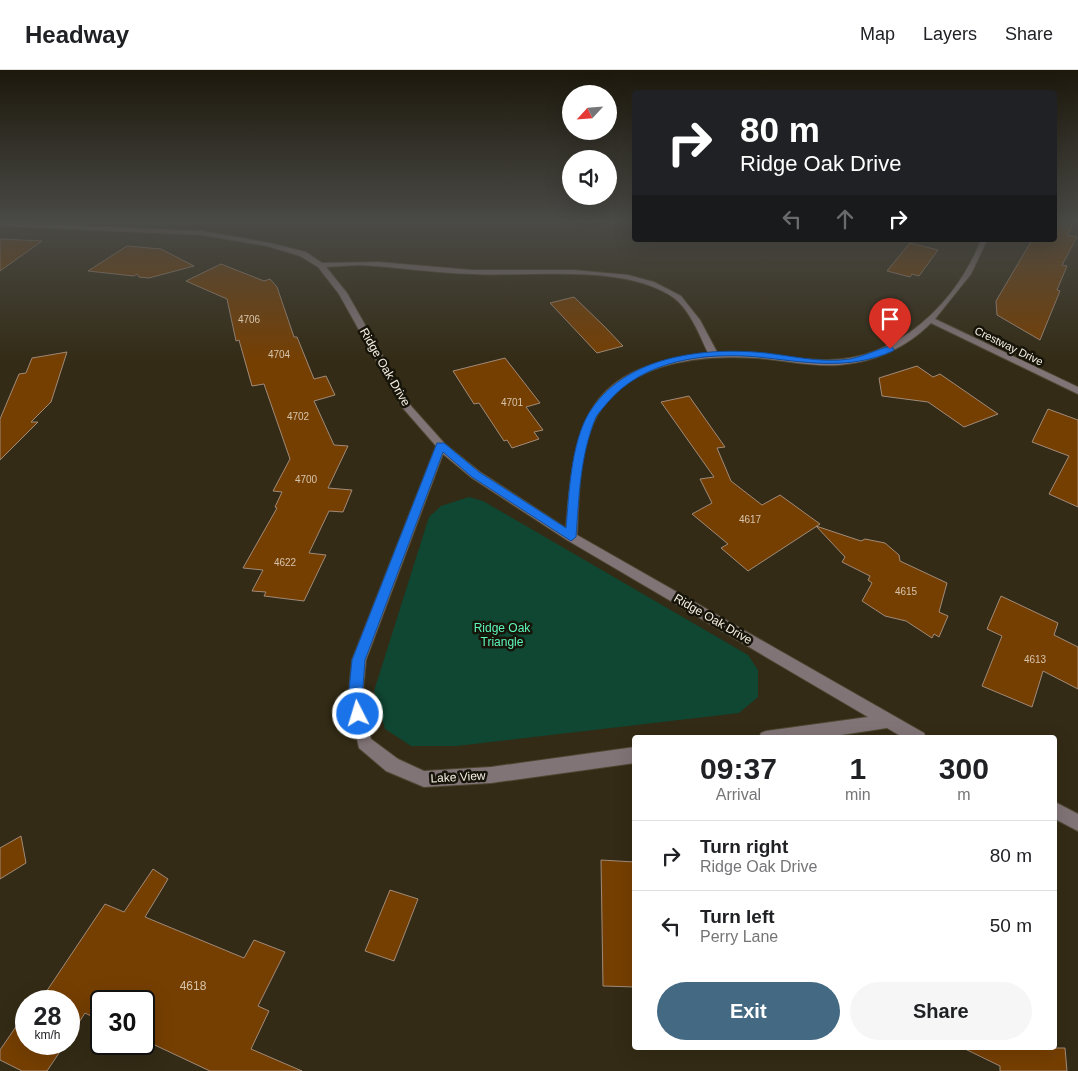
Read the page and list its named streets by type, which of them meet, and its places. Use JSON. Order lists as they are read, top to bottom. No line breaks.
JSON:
{"streets":{"street":["Crestway Drive","Ridge Oak Drive","Lake View"]},"crossings":[["Ridge Oak Drive","Lake View"]],"parks":["Ridge Oak Triangle"],"house_numbers":["4706","4704","4701","4702","4700","4617","4622","4615","4613","4618"],"north":"bottom left","page":{"header":"Headway","nav":["Map","Layers","Share"],"turn":["80 m","Ridge Oak Drive"],"eta":["09:37","Arrival","1","min","300","m"],"list":[{"name":"Turn right","note":"Ridge Oak Drive","value":"80 m"},{"name":"Turn left","note":"Perry Lane","value":"50 m"}],"buttons":["Exit","Share"],"speed":"28 km/h","limit":"30"}}
